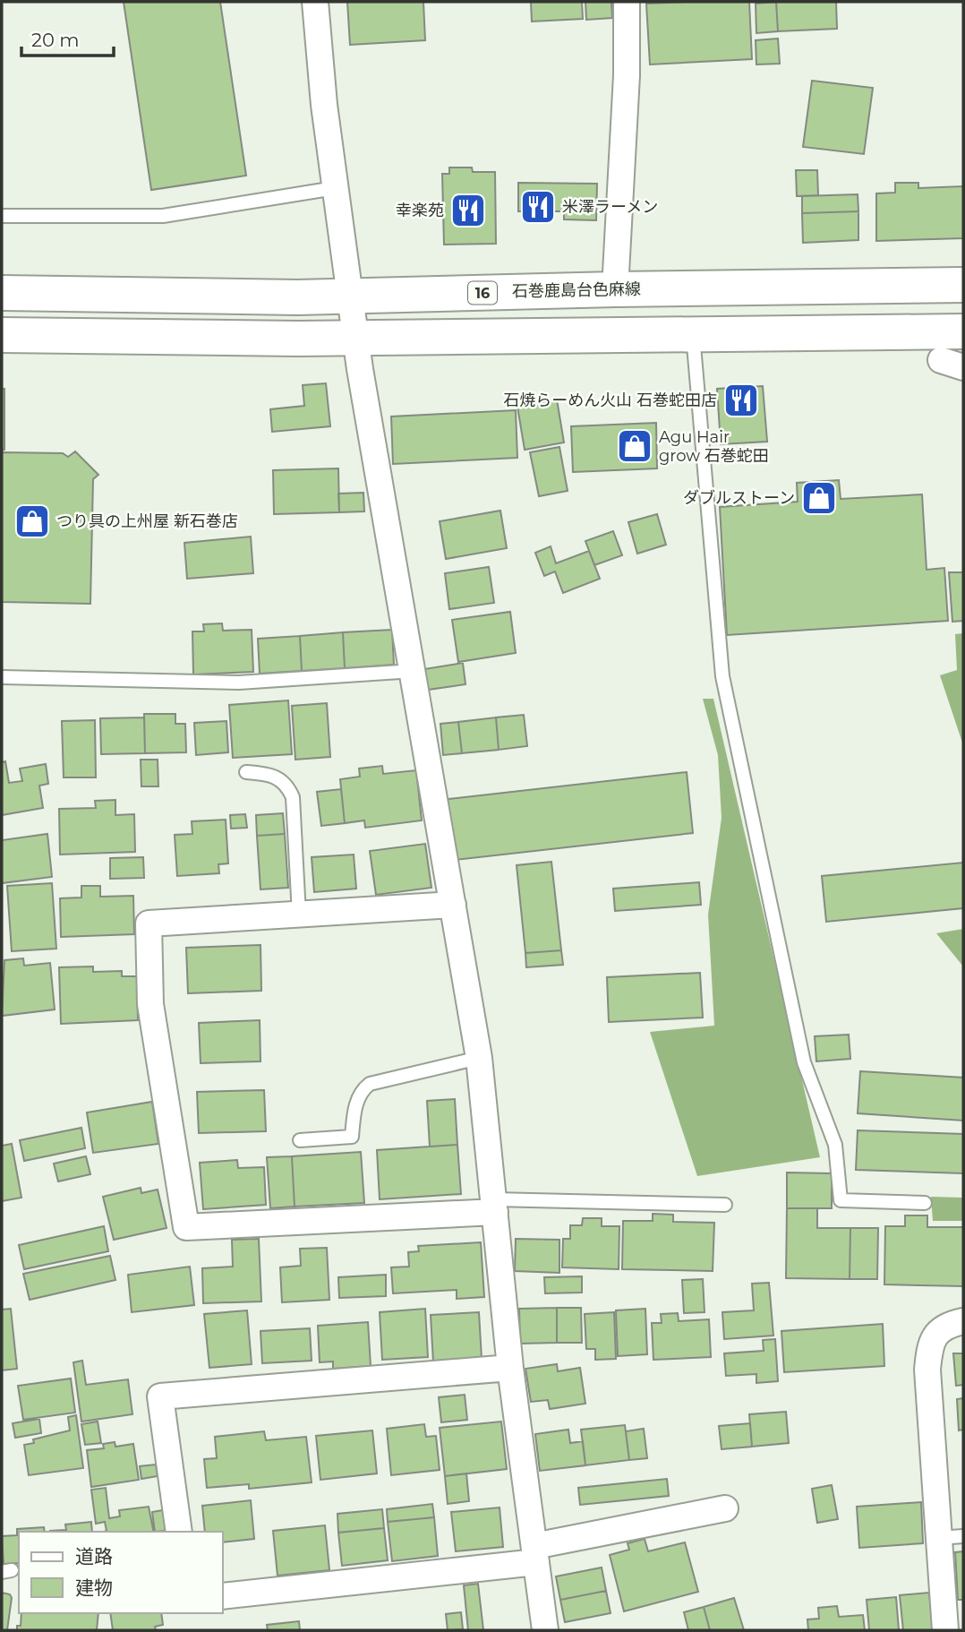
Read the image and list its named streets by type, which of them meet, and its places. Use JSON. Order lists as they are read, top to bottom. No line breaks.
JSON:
{"streets":{"main road":["石巻鹿島台色麻線","16"]},"places":{"restaurant":["米澤ラーメン","幸楽苑","石焼らーめん火山 石巻蛇田店"],"shop":["Agu Hair grow 石巻蛇田","ダブルストーン","つり具の上州屋 新石巻店"]},"legend":["道路","建物"],"scale_bar":"20 m"}
